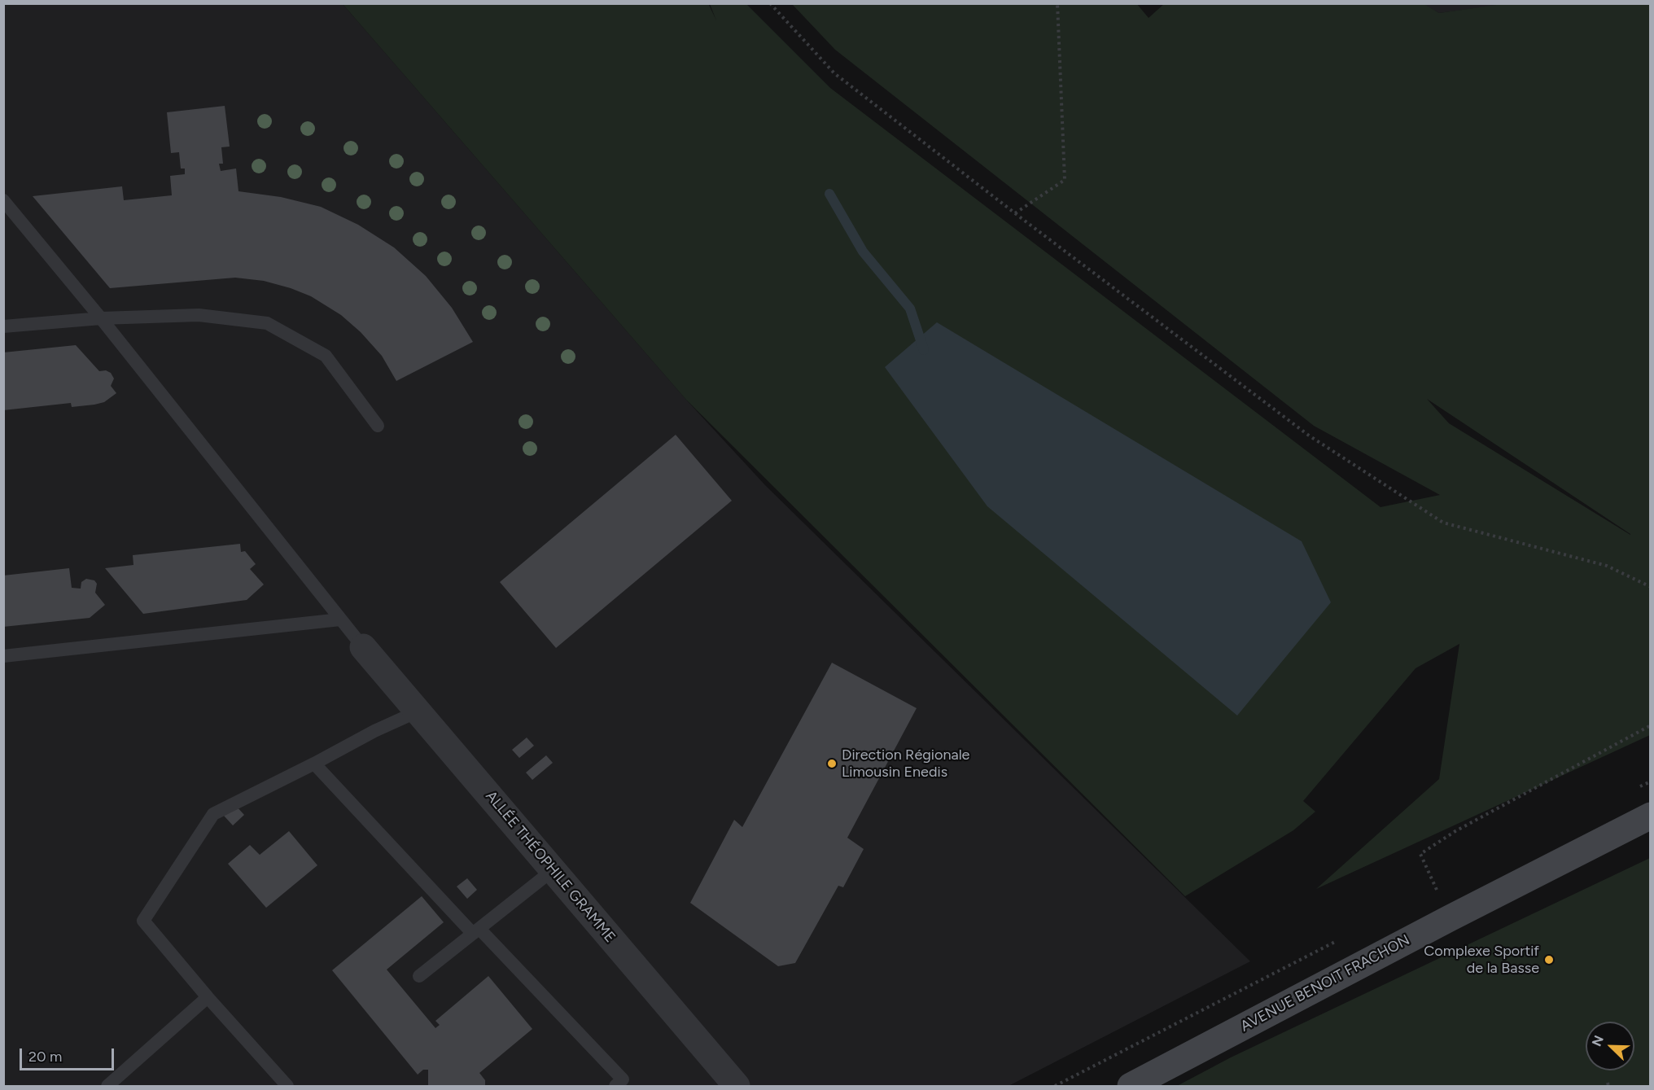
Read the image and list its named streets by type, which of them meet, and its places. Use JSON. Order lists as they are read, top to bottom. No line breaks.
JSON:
{"streets":{"main road":["AVENUE BENOIT FRACHON"],"street":["ALLÉE THÉOPHILE GRAMME"]},"places":["Direction Régionale Limousin Enedis","Complexe Sportif de la Basse"],"scale_bar":"20 m","north":"top left"}
